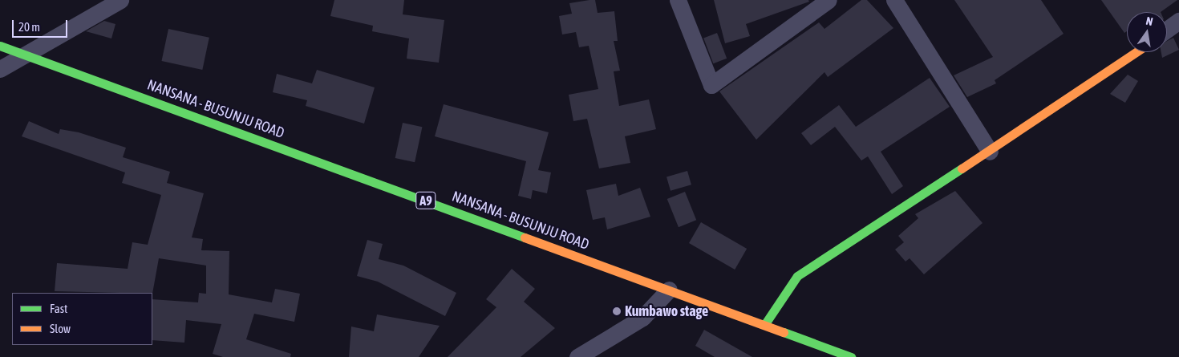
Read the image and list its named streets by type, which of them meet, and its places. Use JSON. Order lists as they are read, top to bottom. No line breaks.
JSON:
{"streets":{"main road":["NANSANA - BUSUNJU ROAD","A9"]},"places":["Kumbawo stage"],"legend":["Fast","Slow"],"scale_bar":"20 m","north":"top"}
